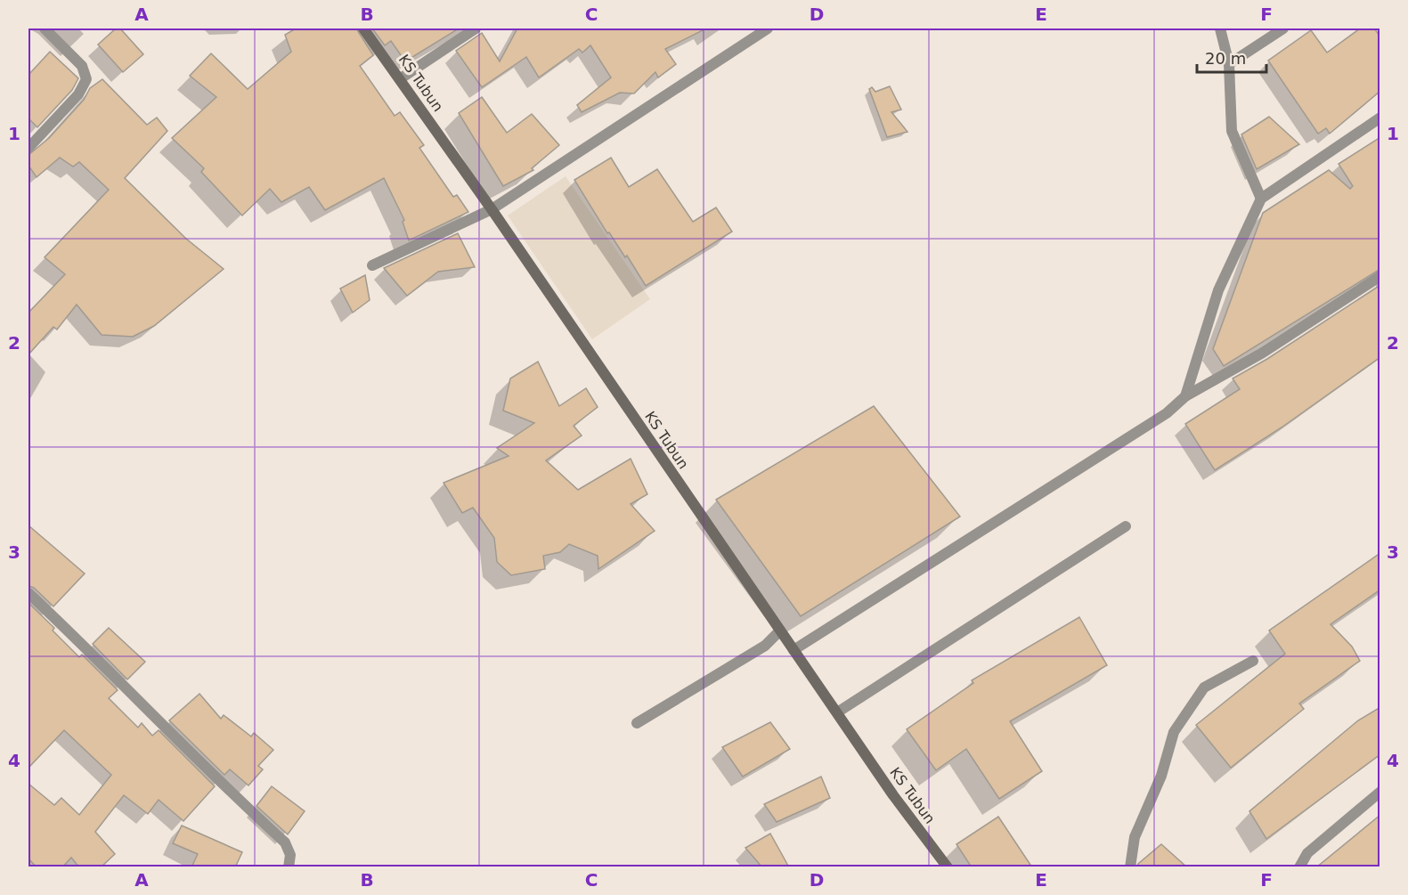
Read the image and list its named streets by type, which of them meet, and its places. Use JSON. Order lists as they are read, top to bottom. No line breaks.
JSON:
{"streets":{"main road":["KS Tubun"]},"scale_bar":"20 m","grid":{"columns":["A","B","C","D","E","F"],"rows":["1","2","3","4"]}}
